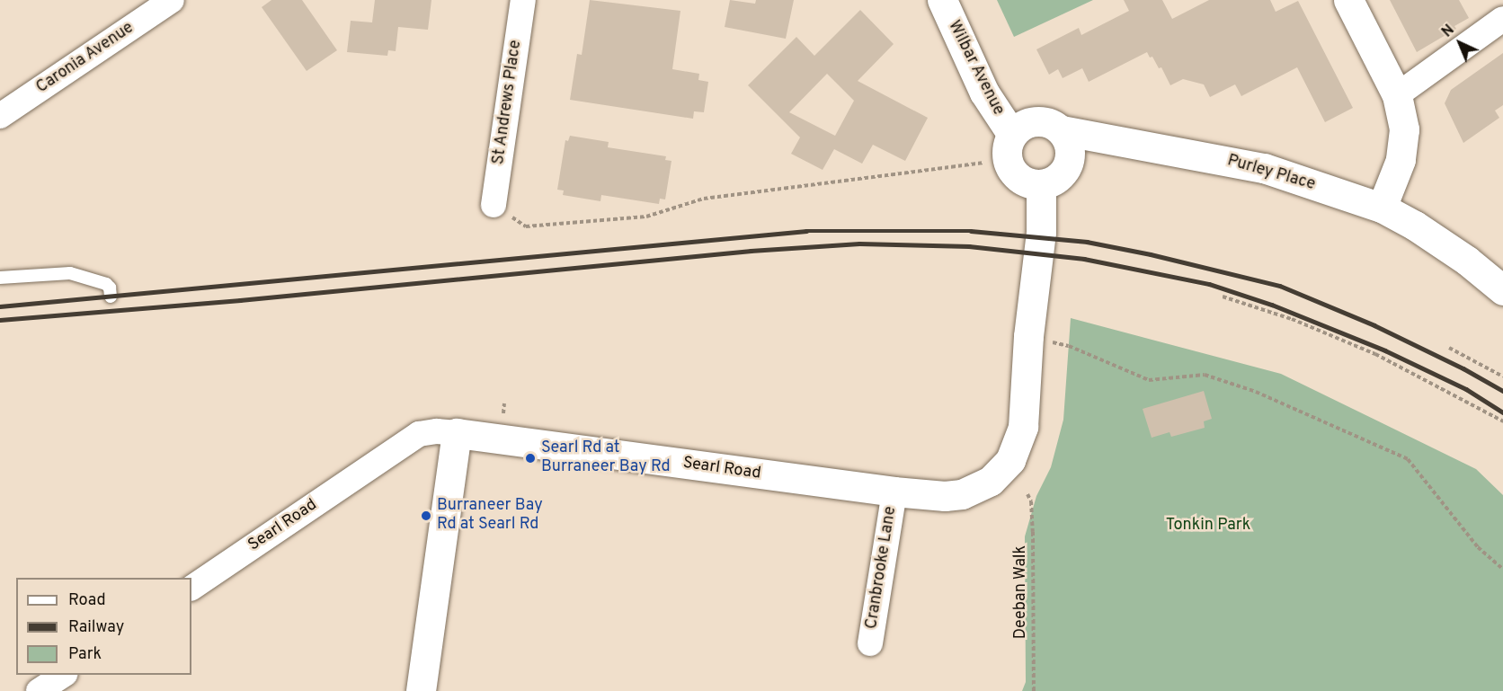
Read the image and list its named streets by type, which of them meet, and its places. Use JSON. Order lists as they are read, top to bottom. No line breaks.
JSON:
{"streets":{"street":["Caronia Avenue","Wilbar Avenue","St Andrews Place","Purley Place","Searl Road","Cranbrooke Lane"],"path":["Deeban Walk"]},"crossings":[["Wilbar Avenue","Purley Place"],["Wilbar Avenue","Searl Road"],["Purley Place","Searl Road"],["Searl Road","Cranbrooke Lane"]],"parks":["Tonkin Park"],"places":["Searl Rd at Burraneer Bay Rd","Burraneer Bay Rd at Searl Rd"],"legend":["Road","Railway","Park"],"north":"top left"}
